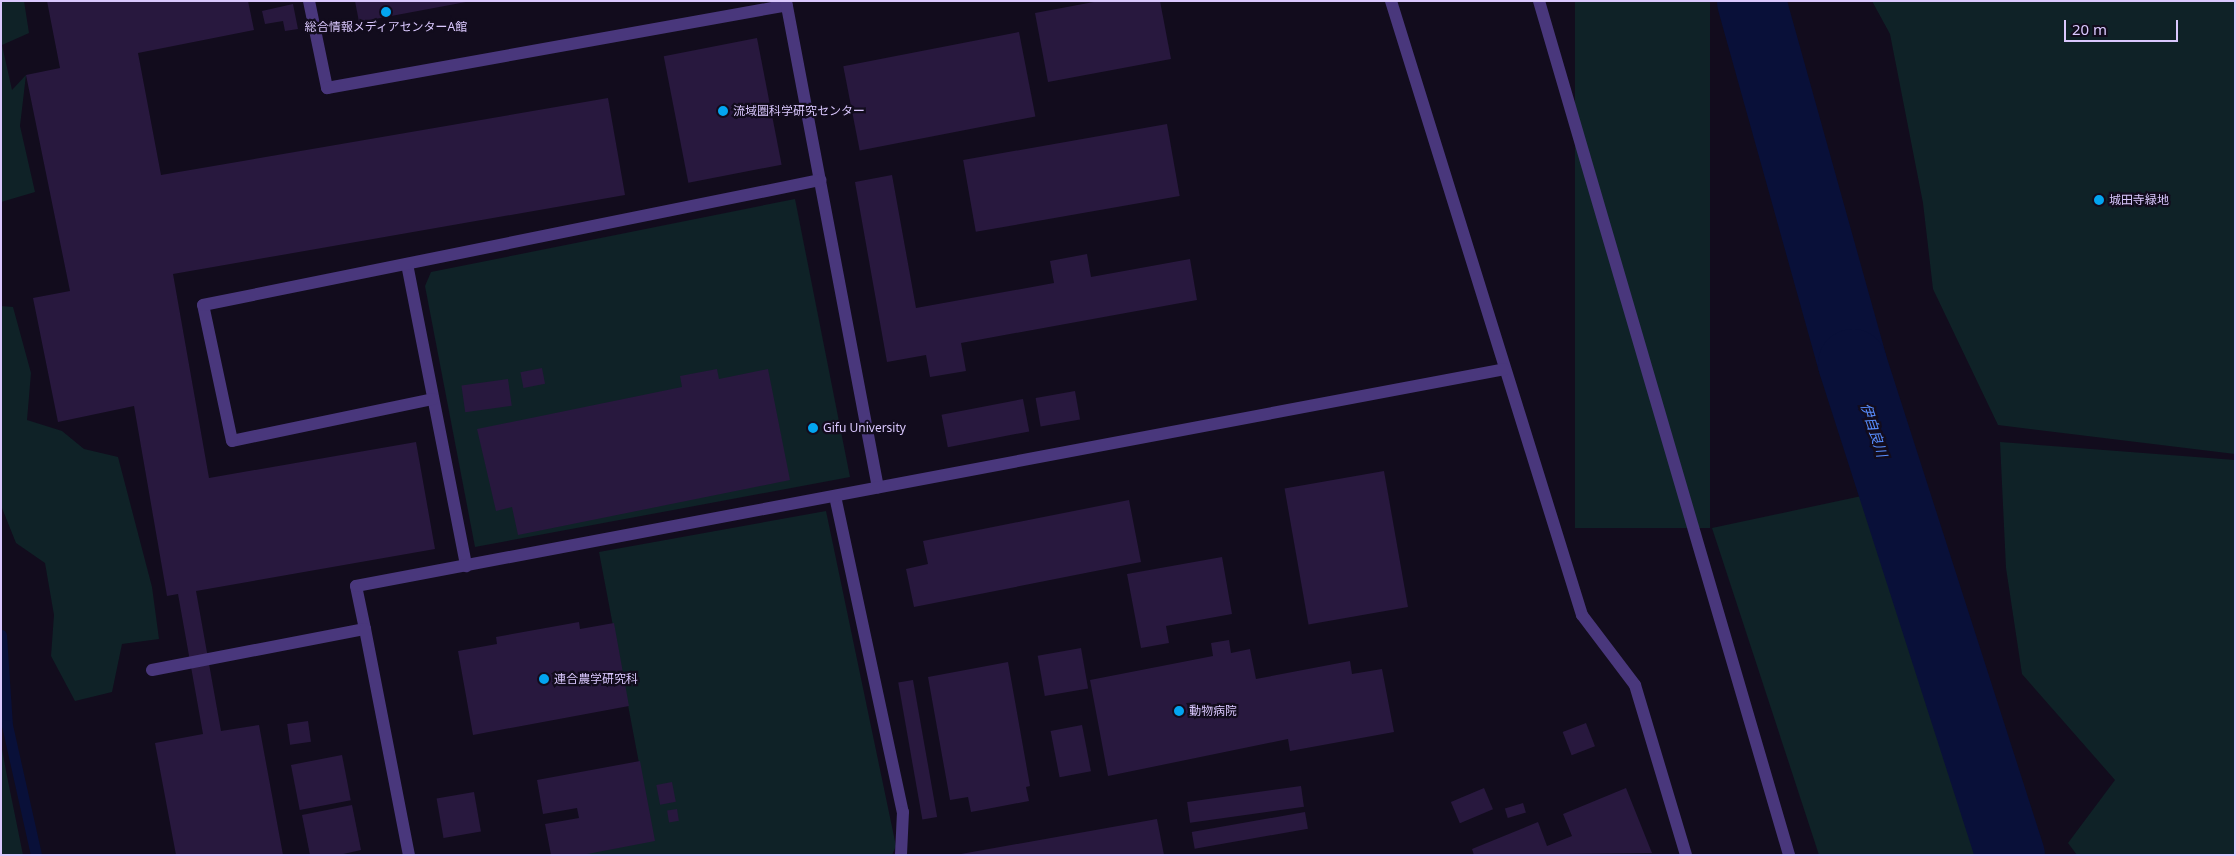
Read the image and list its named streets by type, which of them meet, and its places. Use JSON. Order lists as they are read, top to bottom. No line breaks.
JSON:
{"water":["伊自良川"],"places":["総合情報メディアセンターA館","流域圏科学研究センター","城田寺緑地","Gifu University","連合農学研究科","動物病院"],"scale_bar":"20 m"}
